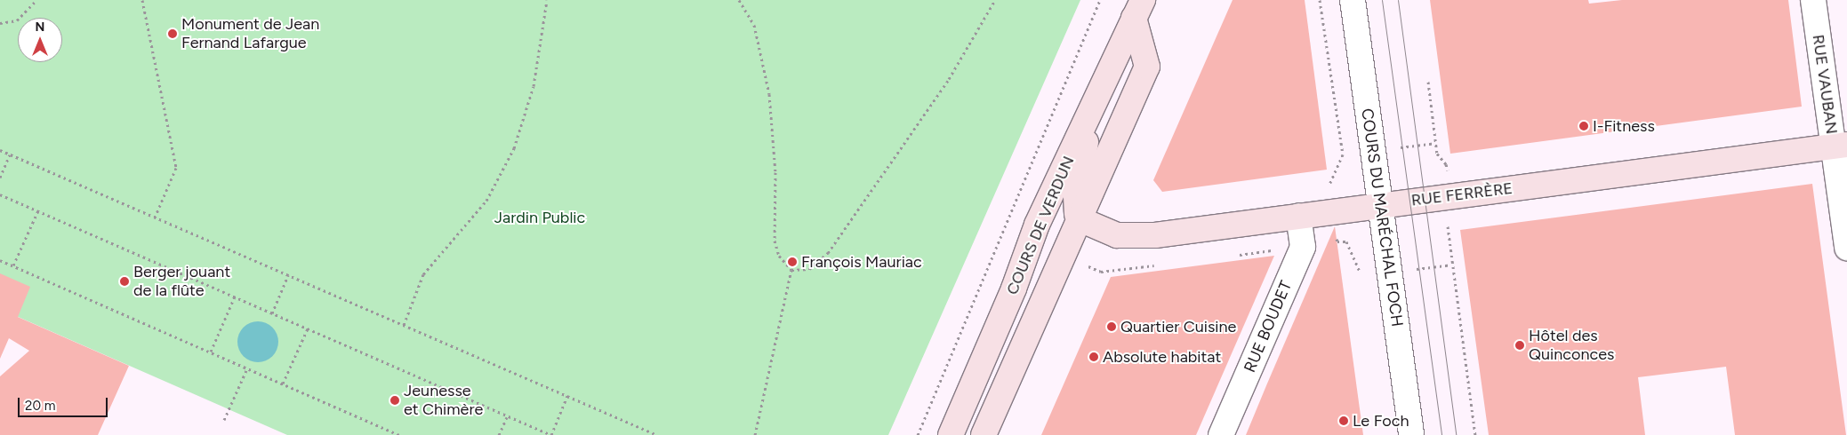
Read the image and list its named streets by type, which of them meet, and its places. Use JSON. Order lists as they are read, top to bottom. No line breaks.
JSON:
{"streets":{"main road":["RUE FERRÈRE","COURS DE VERDUN"],"street":["RUE VAUBAN","COURS DU MARÉCHAL FOCH","RUE BOUDET"]},"crossings":[["RUE VAUBAN","RUE FERRÈRE"],["RUE FERRÈRE","COURS DU MARÉCHAL FOCH"],["RUE FERRÈRE","COURS DE VERDUN"],["RUE FERRÈRE","RUE BOUDET"]],"parks":["Jardin Public"],"places":["Monument de Jean Fernand Lafargue","I-Fitness","François Mauriac","Berger jouant de la flûte","Quartier Cuisine","Hôtel des Quinconces","Absolute habitat","Jeunesse et Chimère","Le Foch"],"scale_bar":"20 m","north":"top"}
